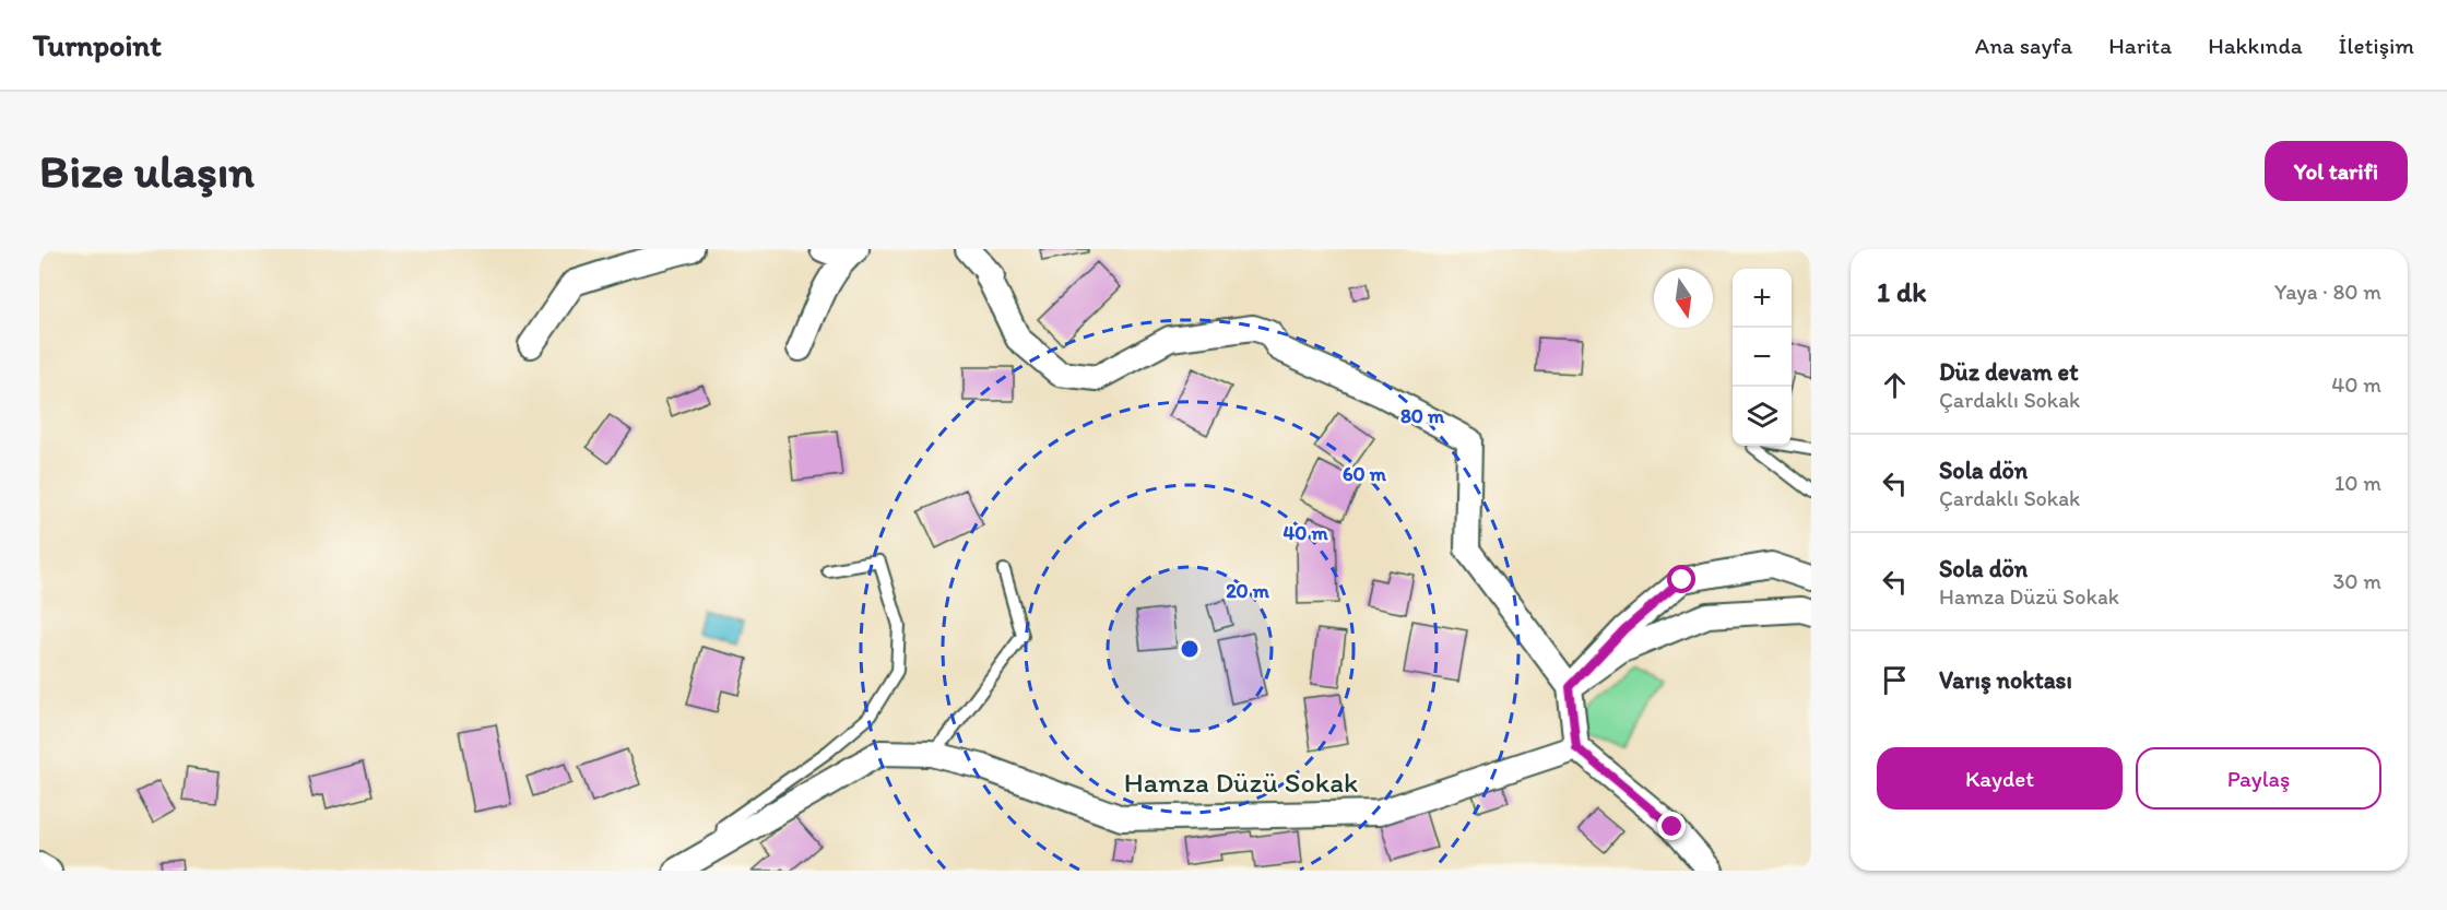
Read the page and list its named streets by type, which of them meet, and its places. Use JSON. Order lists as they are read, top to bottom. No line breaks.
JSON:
{"streets":{"street":["Hamza Düzü Sokak"]},"north":"bottom","page":{"header":"Turnpoint","nav":["Ana sayfa","Harita","Hakkında","İletişim"],"buttons":["Yol tarifi",["Kaydet","Paylaş"]],"title":"Bize ulaşın","heading":["1 dk","Yaya · 80 m"],"map_buttons":["+","−"],"list":[["Düz devam et","Çardaklı Sokak","40 m"],["Sola dön","Çardaklı Sokak","10 m"],["Sola dön","Hamza Düzü Sokak","30 m"],"Varış noktası"]},"rings":["80 m","60 m","40 m","20 m"]}
